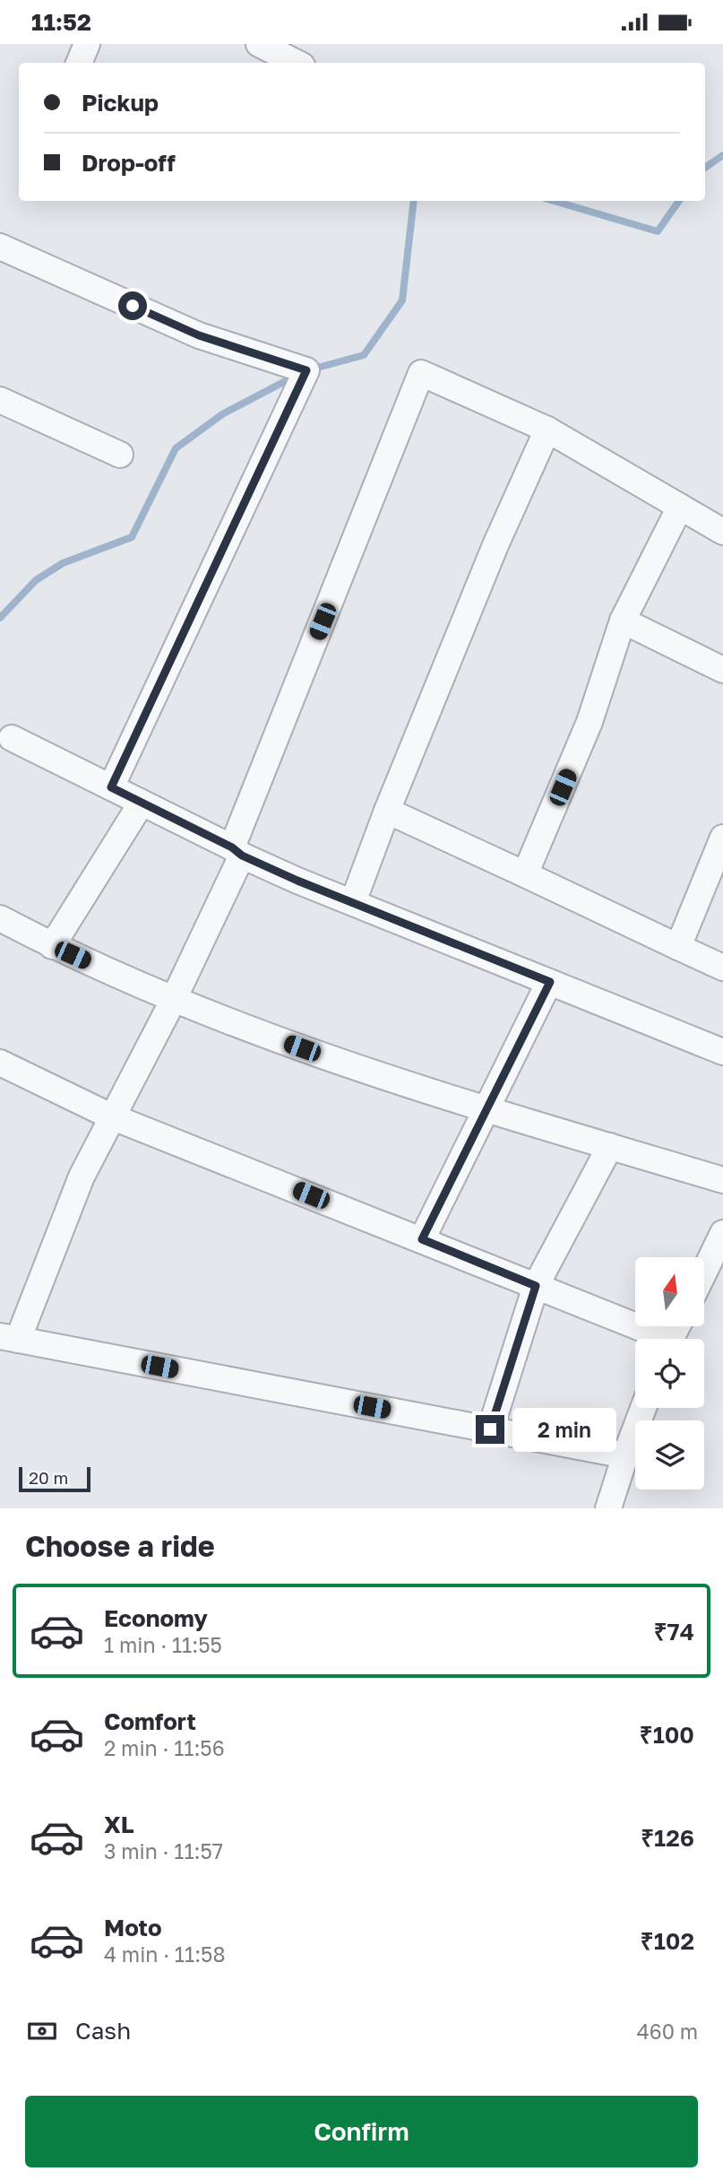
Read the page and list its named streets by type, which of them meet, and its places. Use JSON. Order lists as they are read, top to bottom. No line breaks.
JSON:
{"scale_bar":"20 m","north":"top","page":{"status":"11:52","banner":["Pickup","Drop-off"],"bubble":"2 min","scale":"20 m","heading":"Choose a ride","list":[{"name":"Economy","note":"1 min · 11:55","value":"₹74"},{"name":"Comfort","note":"2 min · 11:56","value":"₹100"},{"name":"XL","note":"3 min · 11:57","value":"₹126"},{"name":"Moto","note":"4 min · 11:58","value":"₹102"}],"pay":["Cash","460 m"],"buttons":"Confirm"}}
